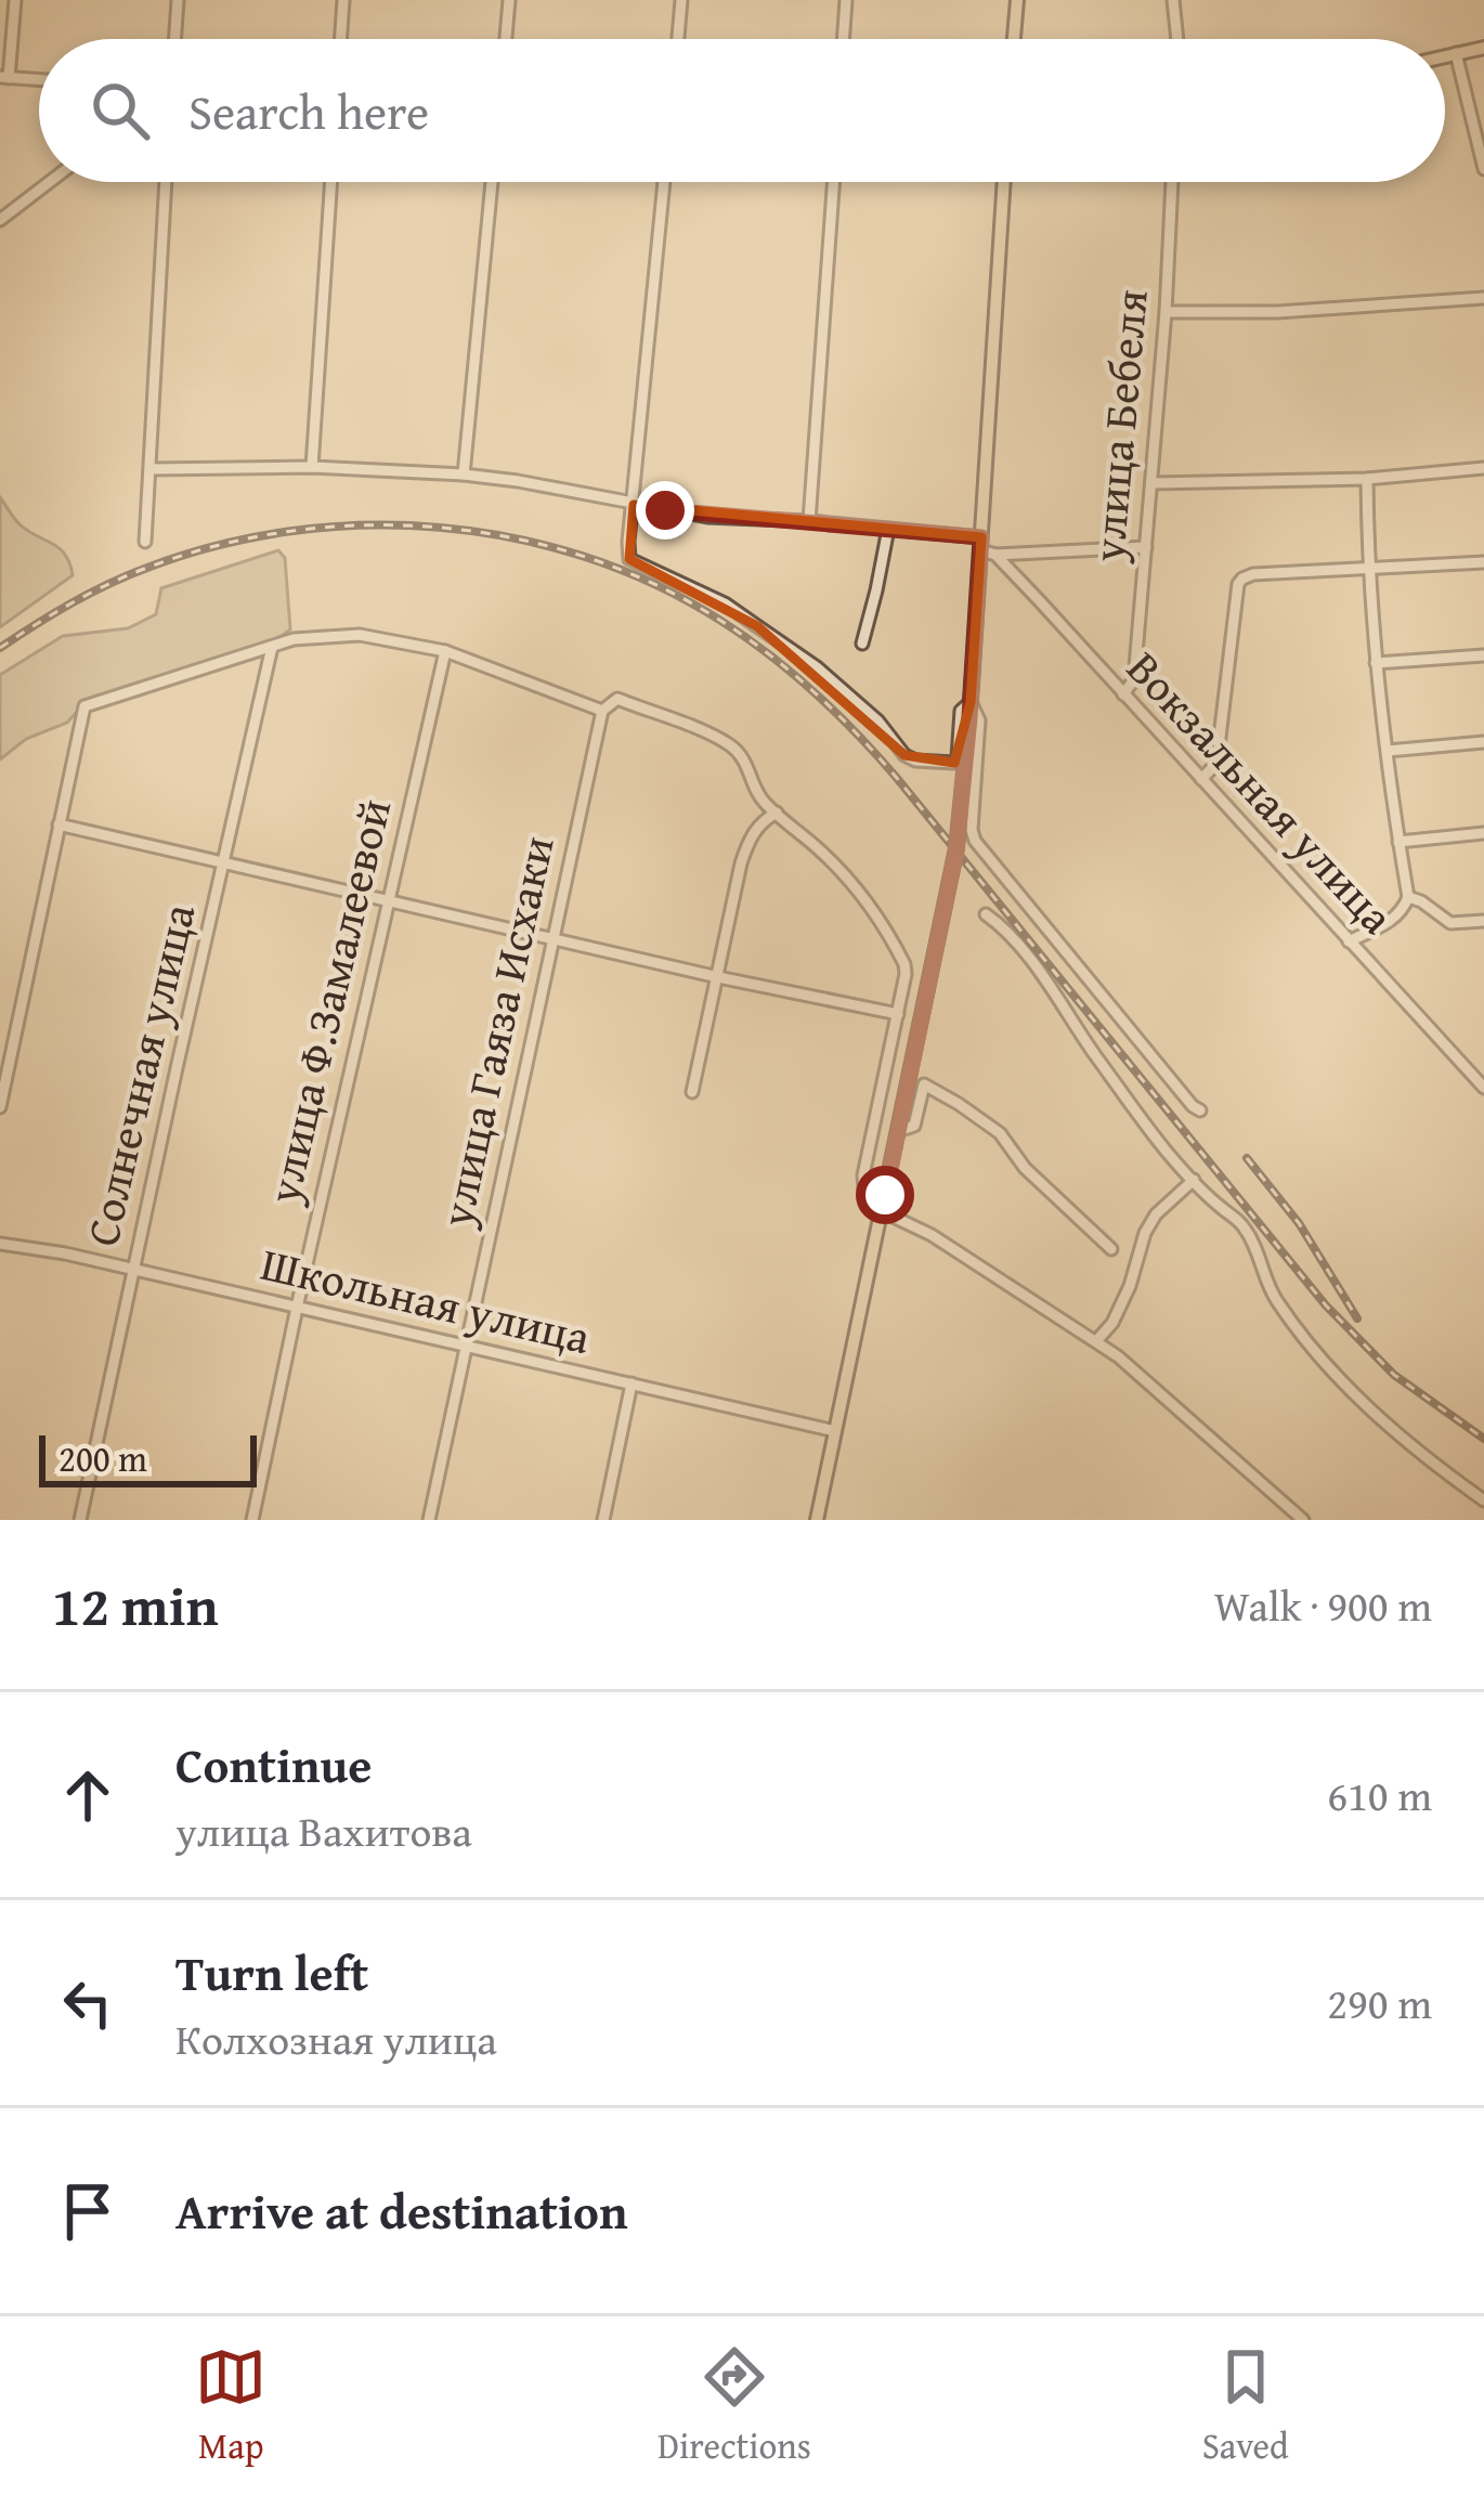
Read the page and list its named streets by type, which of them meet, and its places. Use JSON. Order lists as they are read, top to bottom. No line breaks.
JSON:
{"streets":{"street":["улица Бебеля","Вокзальная улица","улица Ф.Замалеевой","улица Гаяза Исхаки","Солнечная улица","Школьная улица"]},"crossings":[["улица Бебеля","Вокзальная улица"],["улица Ф.Замалеевой","Школьная улица"],["улица Гаяза Исхаки","Школьная улица"],["Солнечная улица","Школьная улица"]],"scale_bar":"200 m","page":{"search":"Search here","scale":"200 m","heading":["12 min","Walk · 900 m"],"list":[["Continue","улица Вахитова","610 m"],["Turn left","Колхозная улица","290 m"],"Arrive at destination"],"nav":["Map","Directions","Saved"]}}
